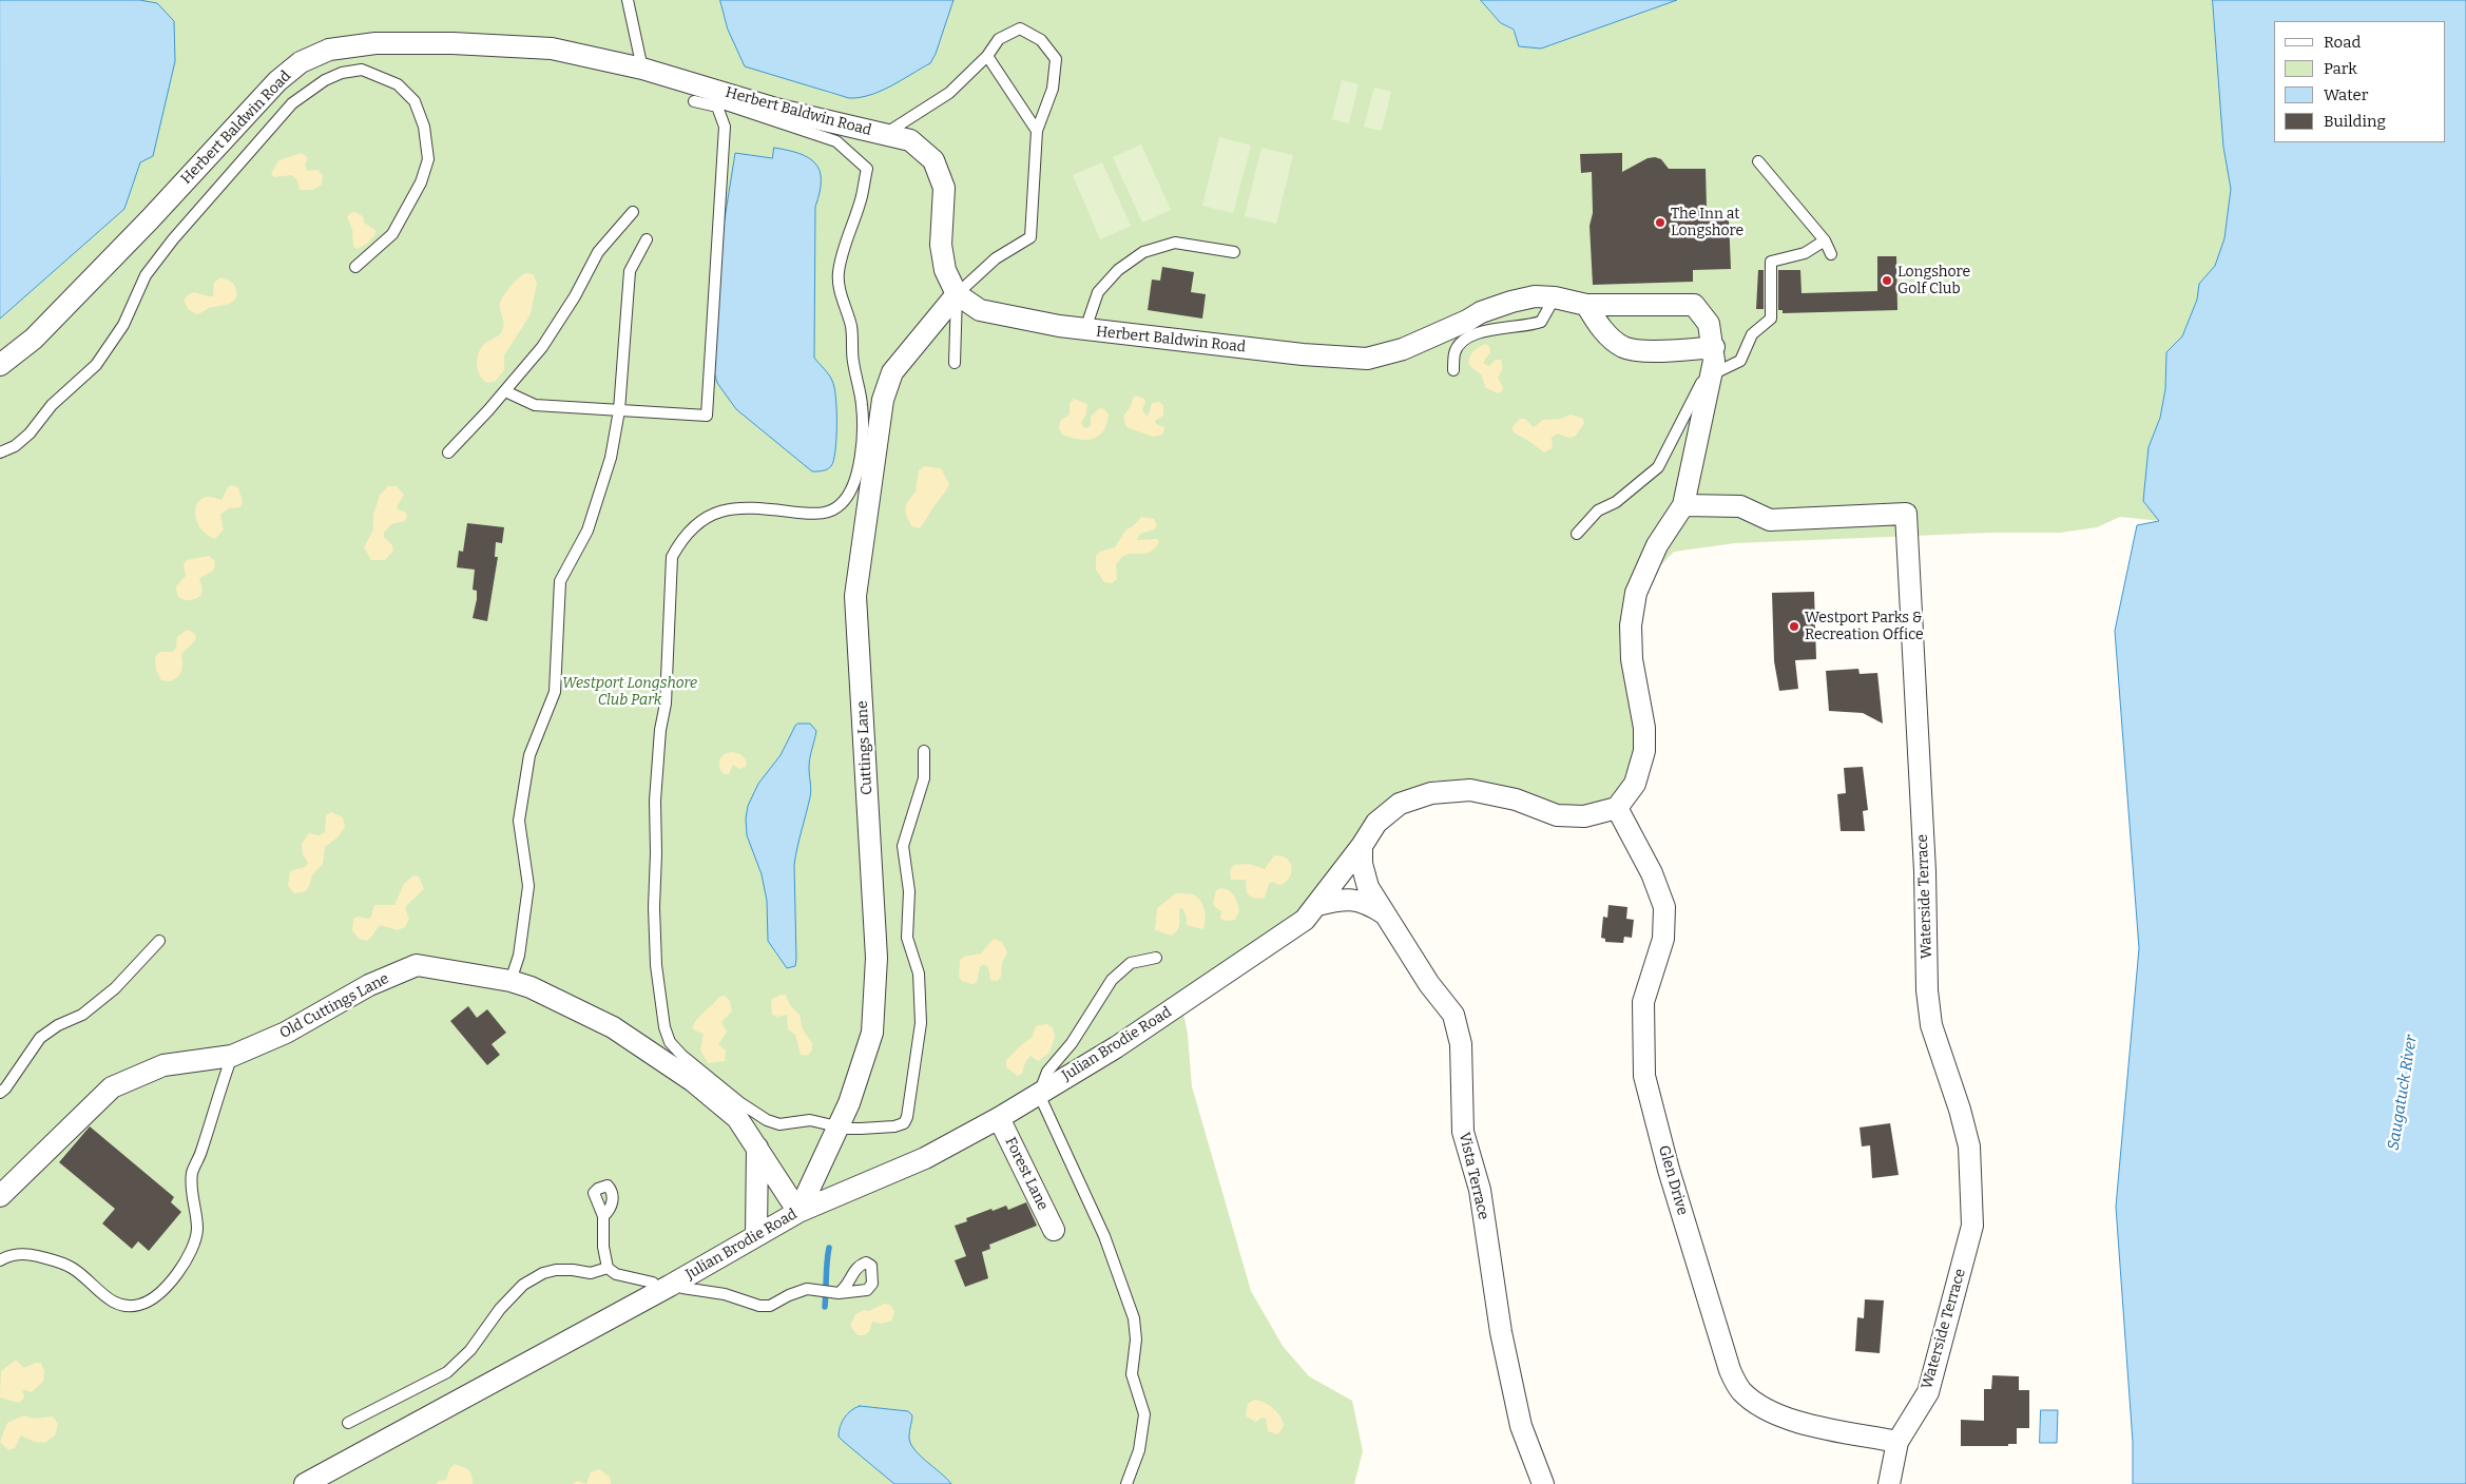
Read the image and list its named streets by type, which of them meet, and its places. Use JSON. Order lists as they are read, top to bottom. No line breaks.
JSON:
{"streets":{"street":["Herbert Baldwin Road","Cuttings Lane","Waterside Terrace","Old Cuttings Lane","Julian Brodie Road","Forest Lane","Vista Terrace","Glen Drive"]},"crossings":[["Herbert Baldwin Road","Cuttings Lane"],["Herbert Baldwin Road","Waterside Terrace"],["Cuttings Lane","Old Cuttings Lane"],["Cuttings Lane","Julian Brodie Road"],["Waterside Terrace","Glen Drive"],["Old Cuttings Lane","Julian Brodie Road"],["Julian Brodie Road","Forest Lane"],["Julian Brodie Road","Vista Terrace"],["Julian Brodie Road","Glen Drive"]],"water":["Saugatuck River"],"parks":["Westport Longshore Club Park"],"places":["The Inn at Longshore","Longshore Golf Club","Westport Parks & Recreation Office"],"legend":["Road","Park","Water","Building"]}
